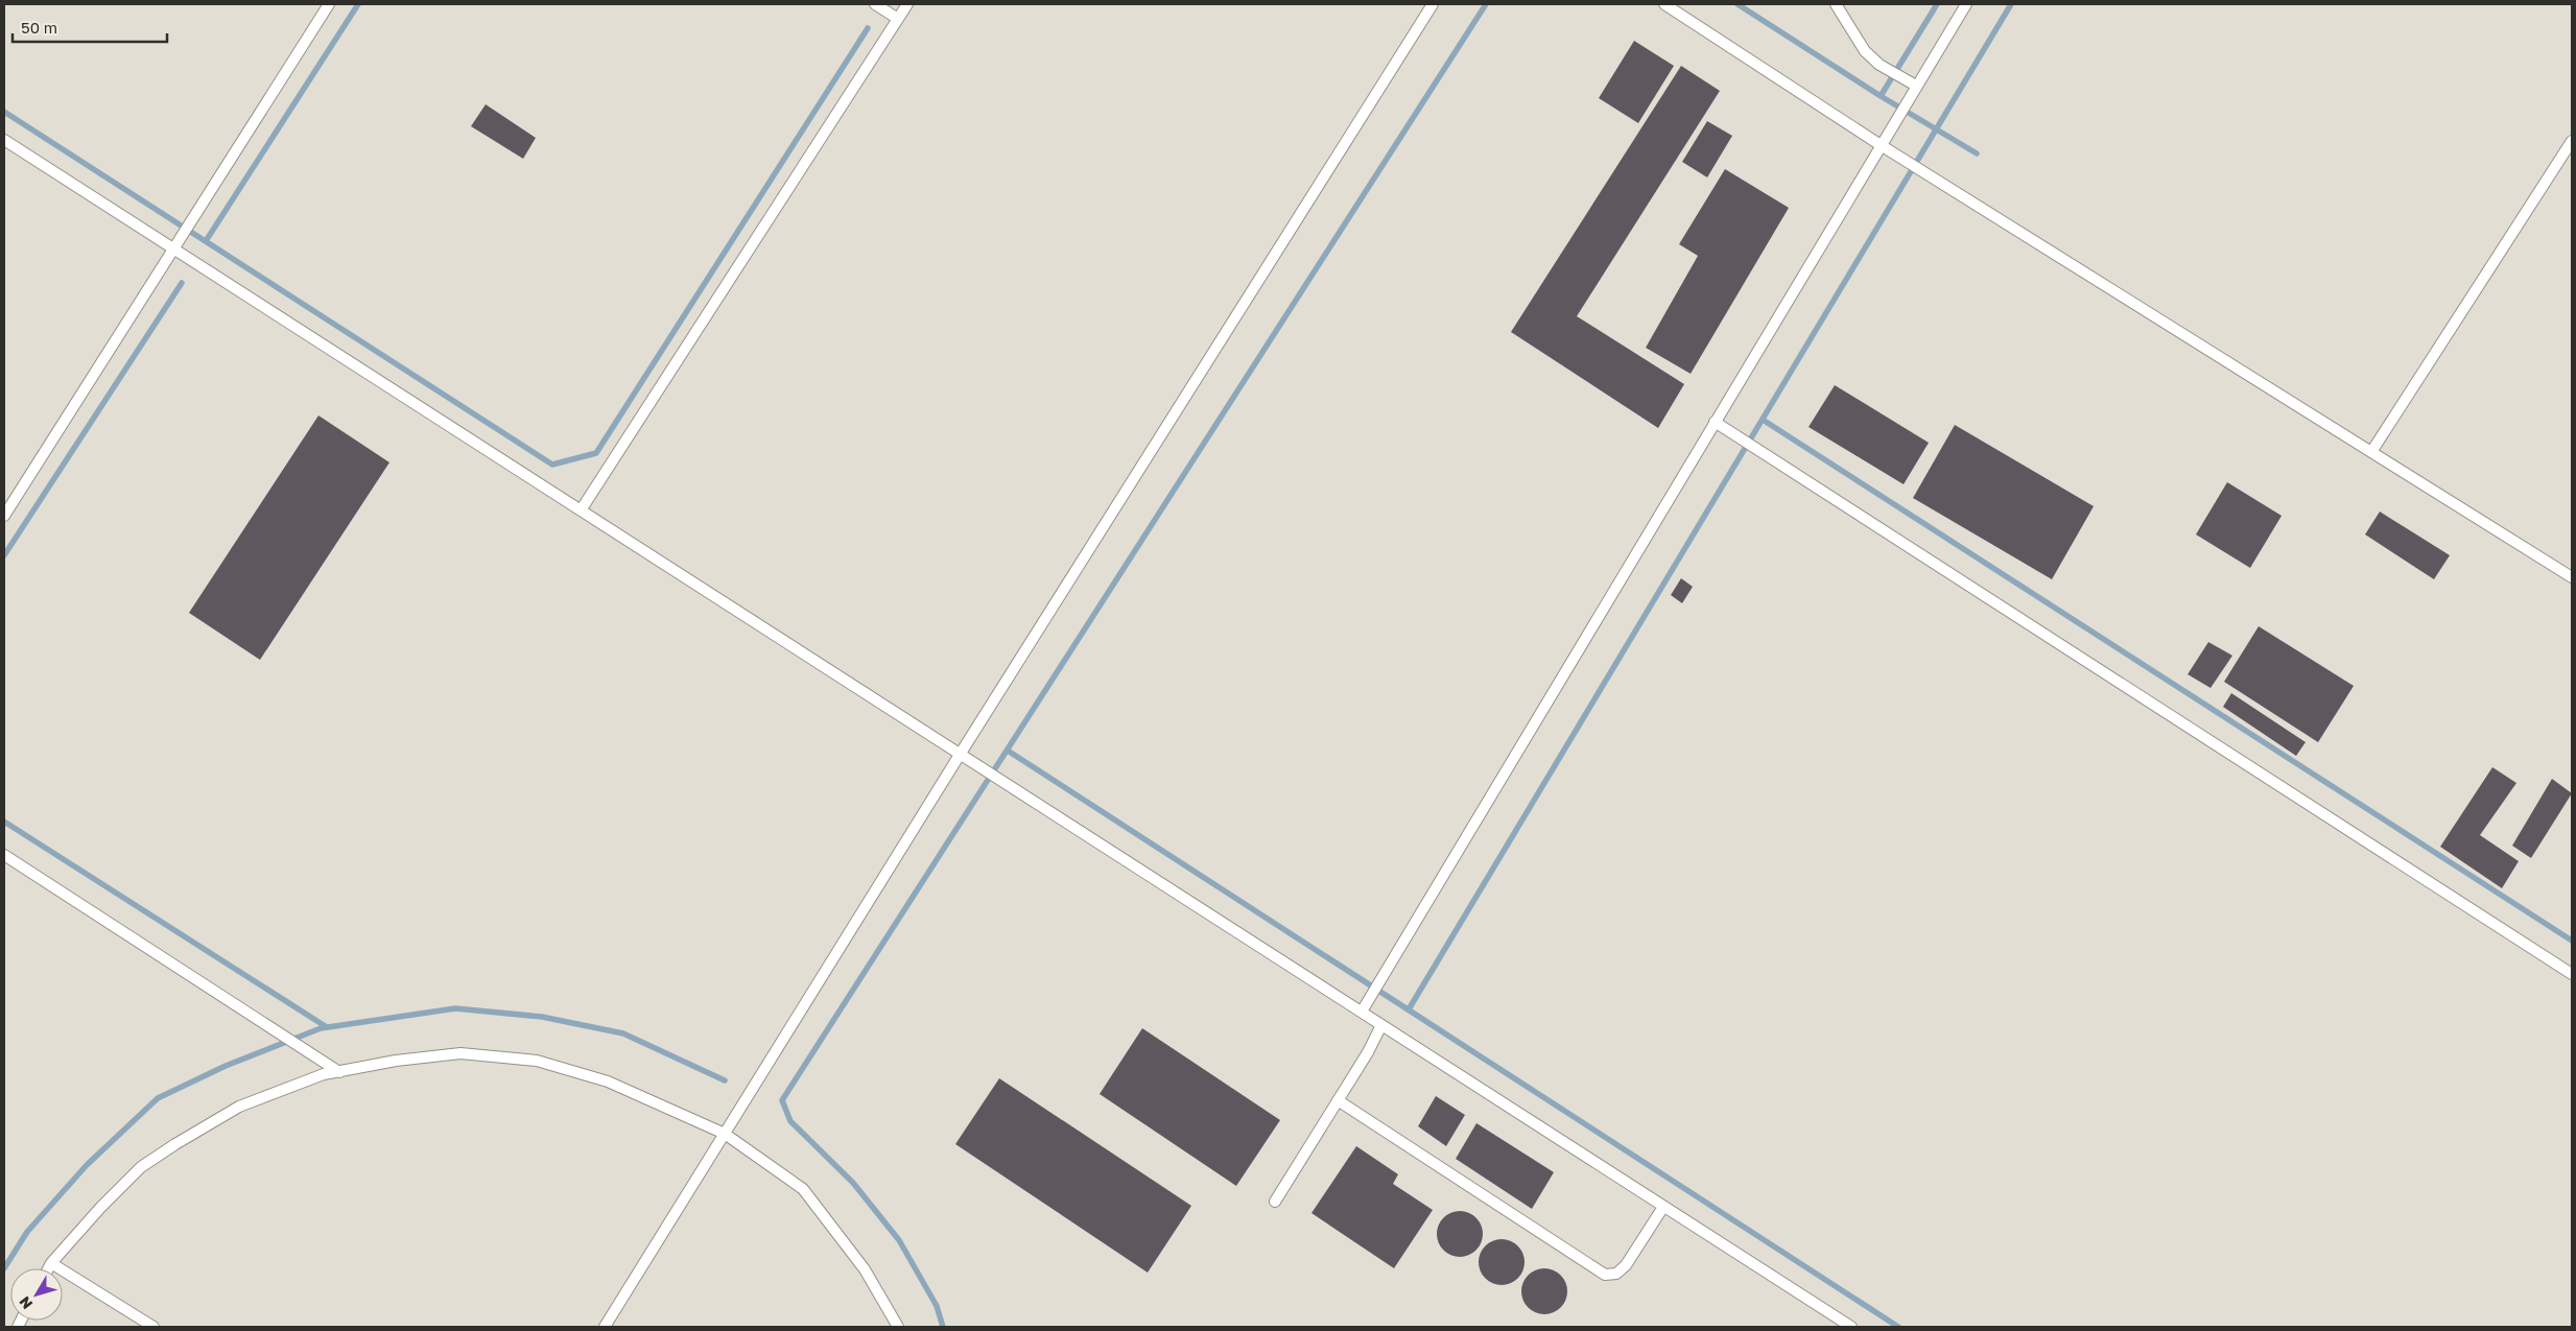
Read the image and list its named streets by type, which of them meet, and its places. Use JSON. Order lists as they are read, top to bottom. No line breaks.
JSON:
{"scale_bar":"50 m","north":"bottom left"}
